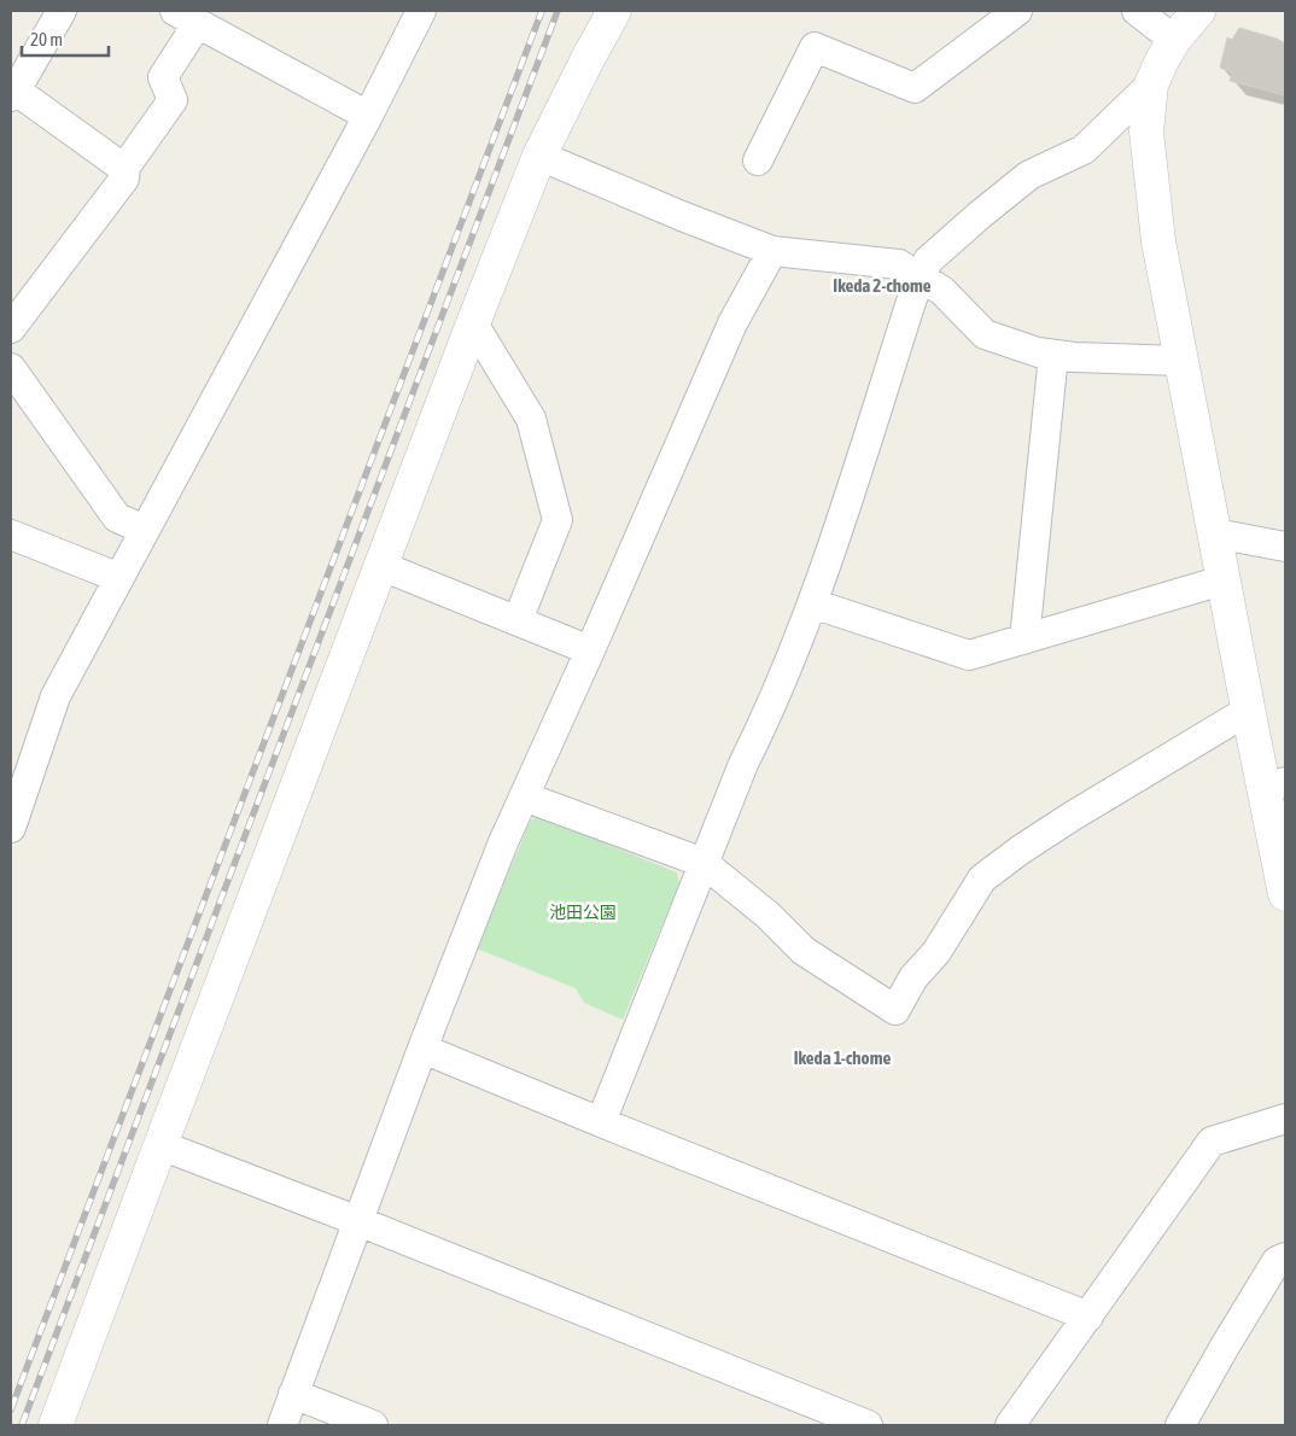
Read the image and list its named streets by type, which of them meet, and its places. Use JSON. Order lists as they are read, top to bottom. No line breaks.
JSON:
{"districts":["Ikeda 2-chome","Ikeda 1-chome"],"parks":["池田公園"],"scale_bar":"20 m"}
